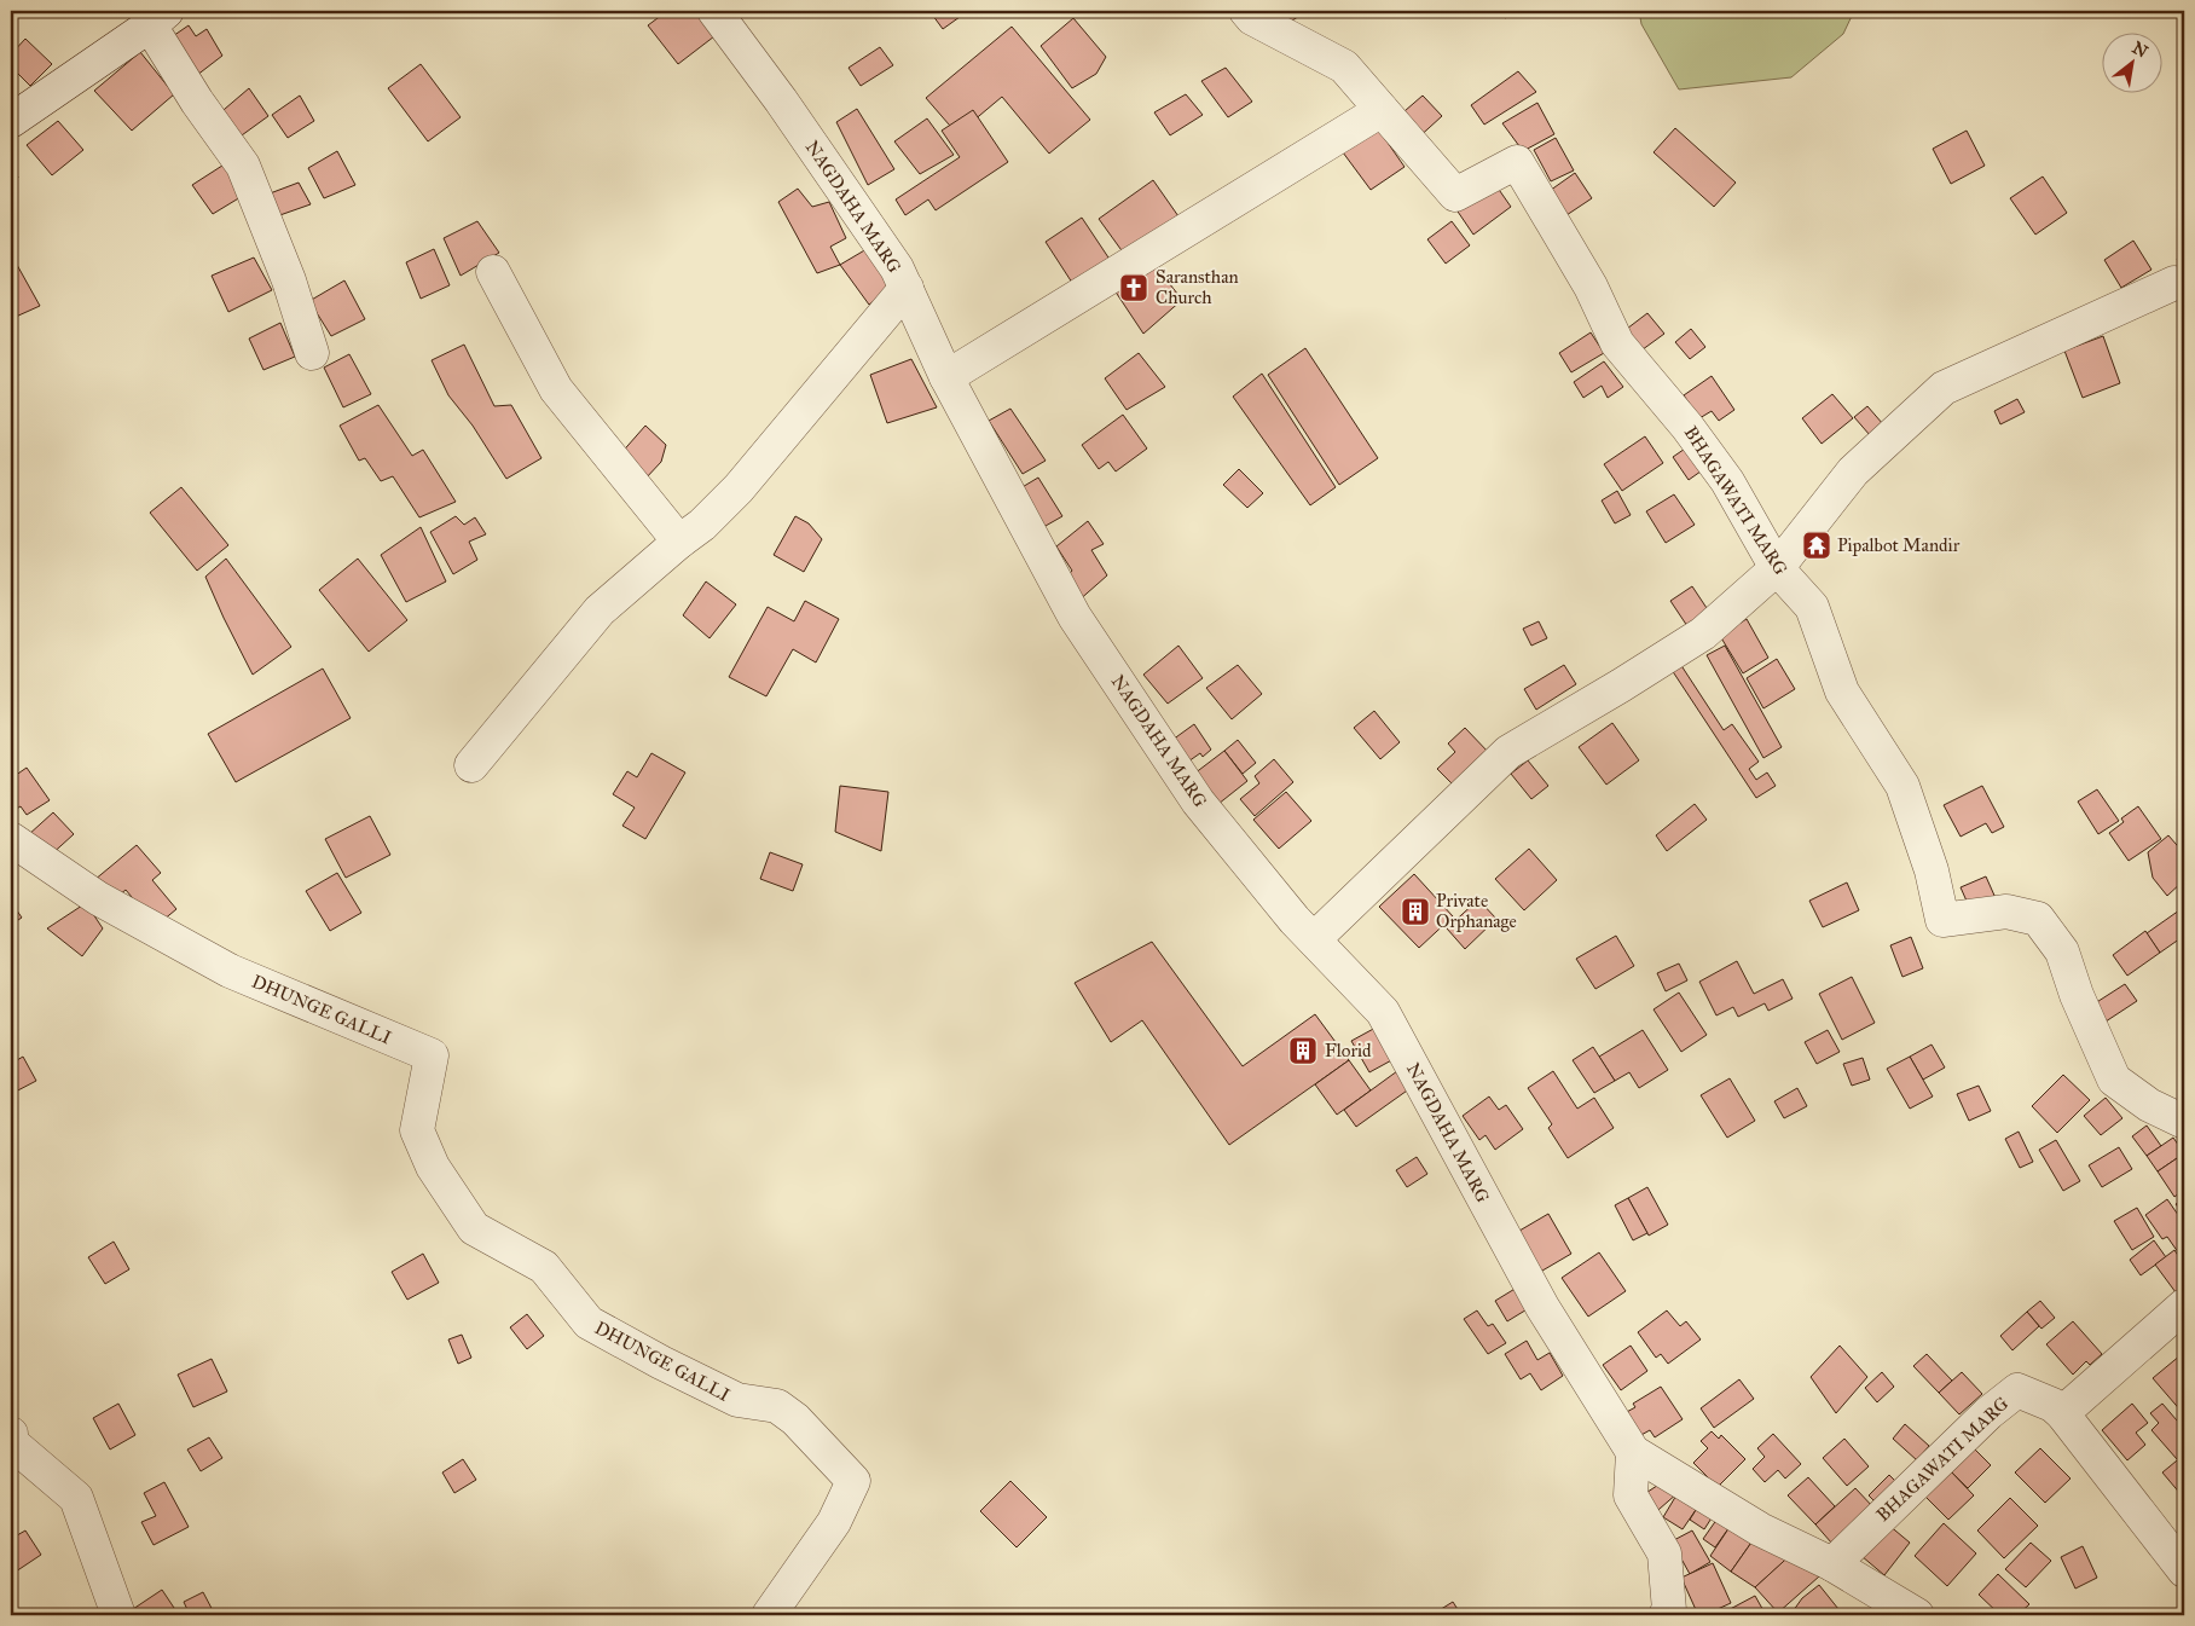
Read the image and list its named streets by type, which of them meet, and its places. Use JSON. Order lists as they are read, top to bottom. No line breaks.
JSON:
{"streets":{"street":["NAGDAHA MARG","BHAGAWATI MARG","DHUNGE GALLI"]},"places":{"church":["Saransthan Church"],"temple":["Pipalbot Mandir"],"building":["Private Orphanage","Florid"]},"north":"top right"}
